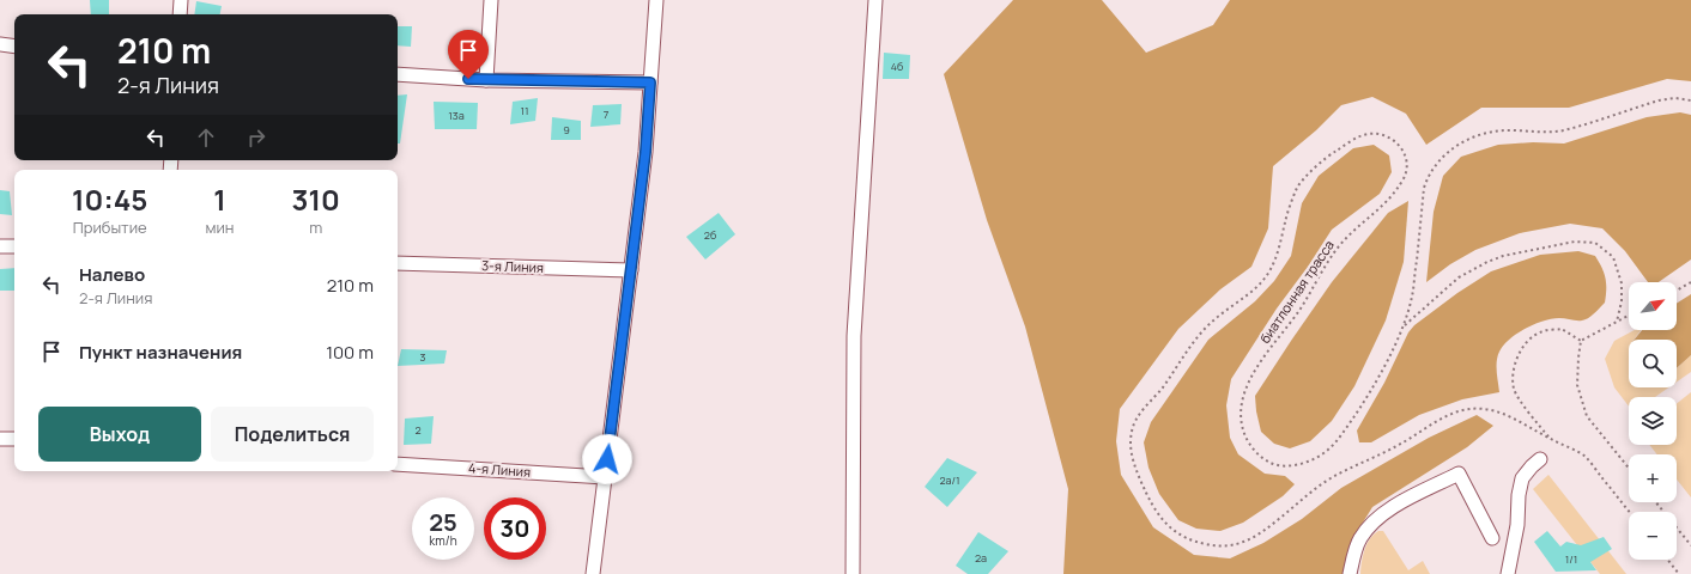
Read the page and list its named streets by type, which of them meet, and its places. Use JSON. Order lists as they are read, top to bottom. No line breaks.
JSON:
{"streets":{"street":["3-я Линия","4-я Линия"],"path":["биатлонная трасса"]},"house_numbers":["4б","11","7","13а","9","2б","3","2","2а/1","2а","1/1"],"north":"top right","page":{"turn":["210 m","2-я Линия"],"eta":["10:45","Прибытие","1","мин","310","m"],"list":[{"name":"Налево","note":"2-я Линия","value":"210 m"},{"name":"Пункт назначения","value":"100 m"}],"map_buttons":["+","−"],"buttons":["Выход","Поделиться"],"speed":"25 km/h","limit":"30"}}
